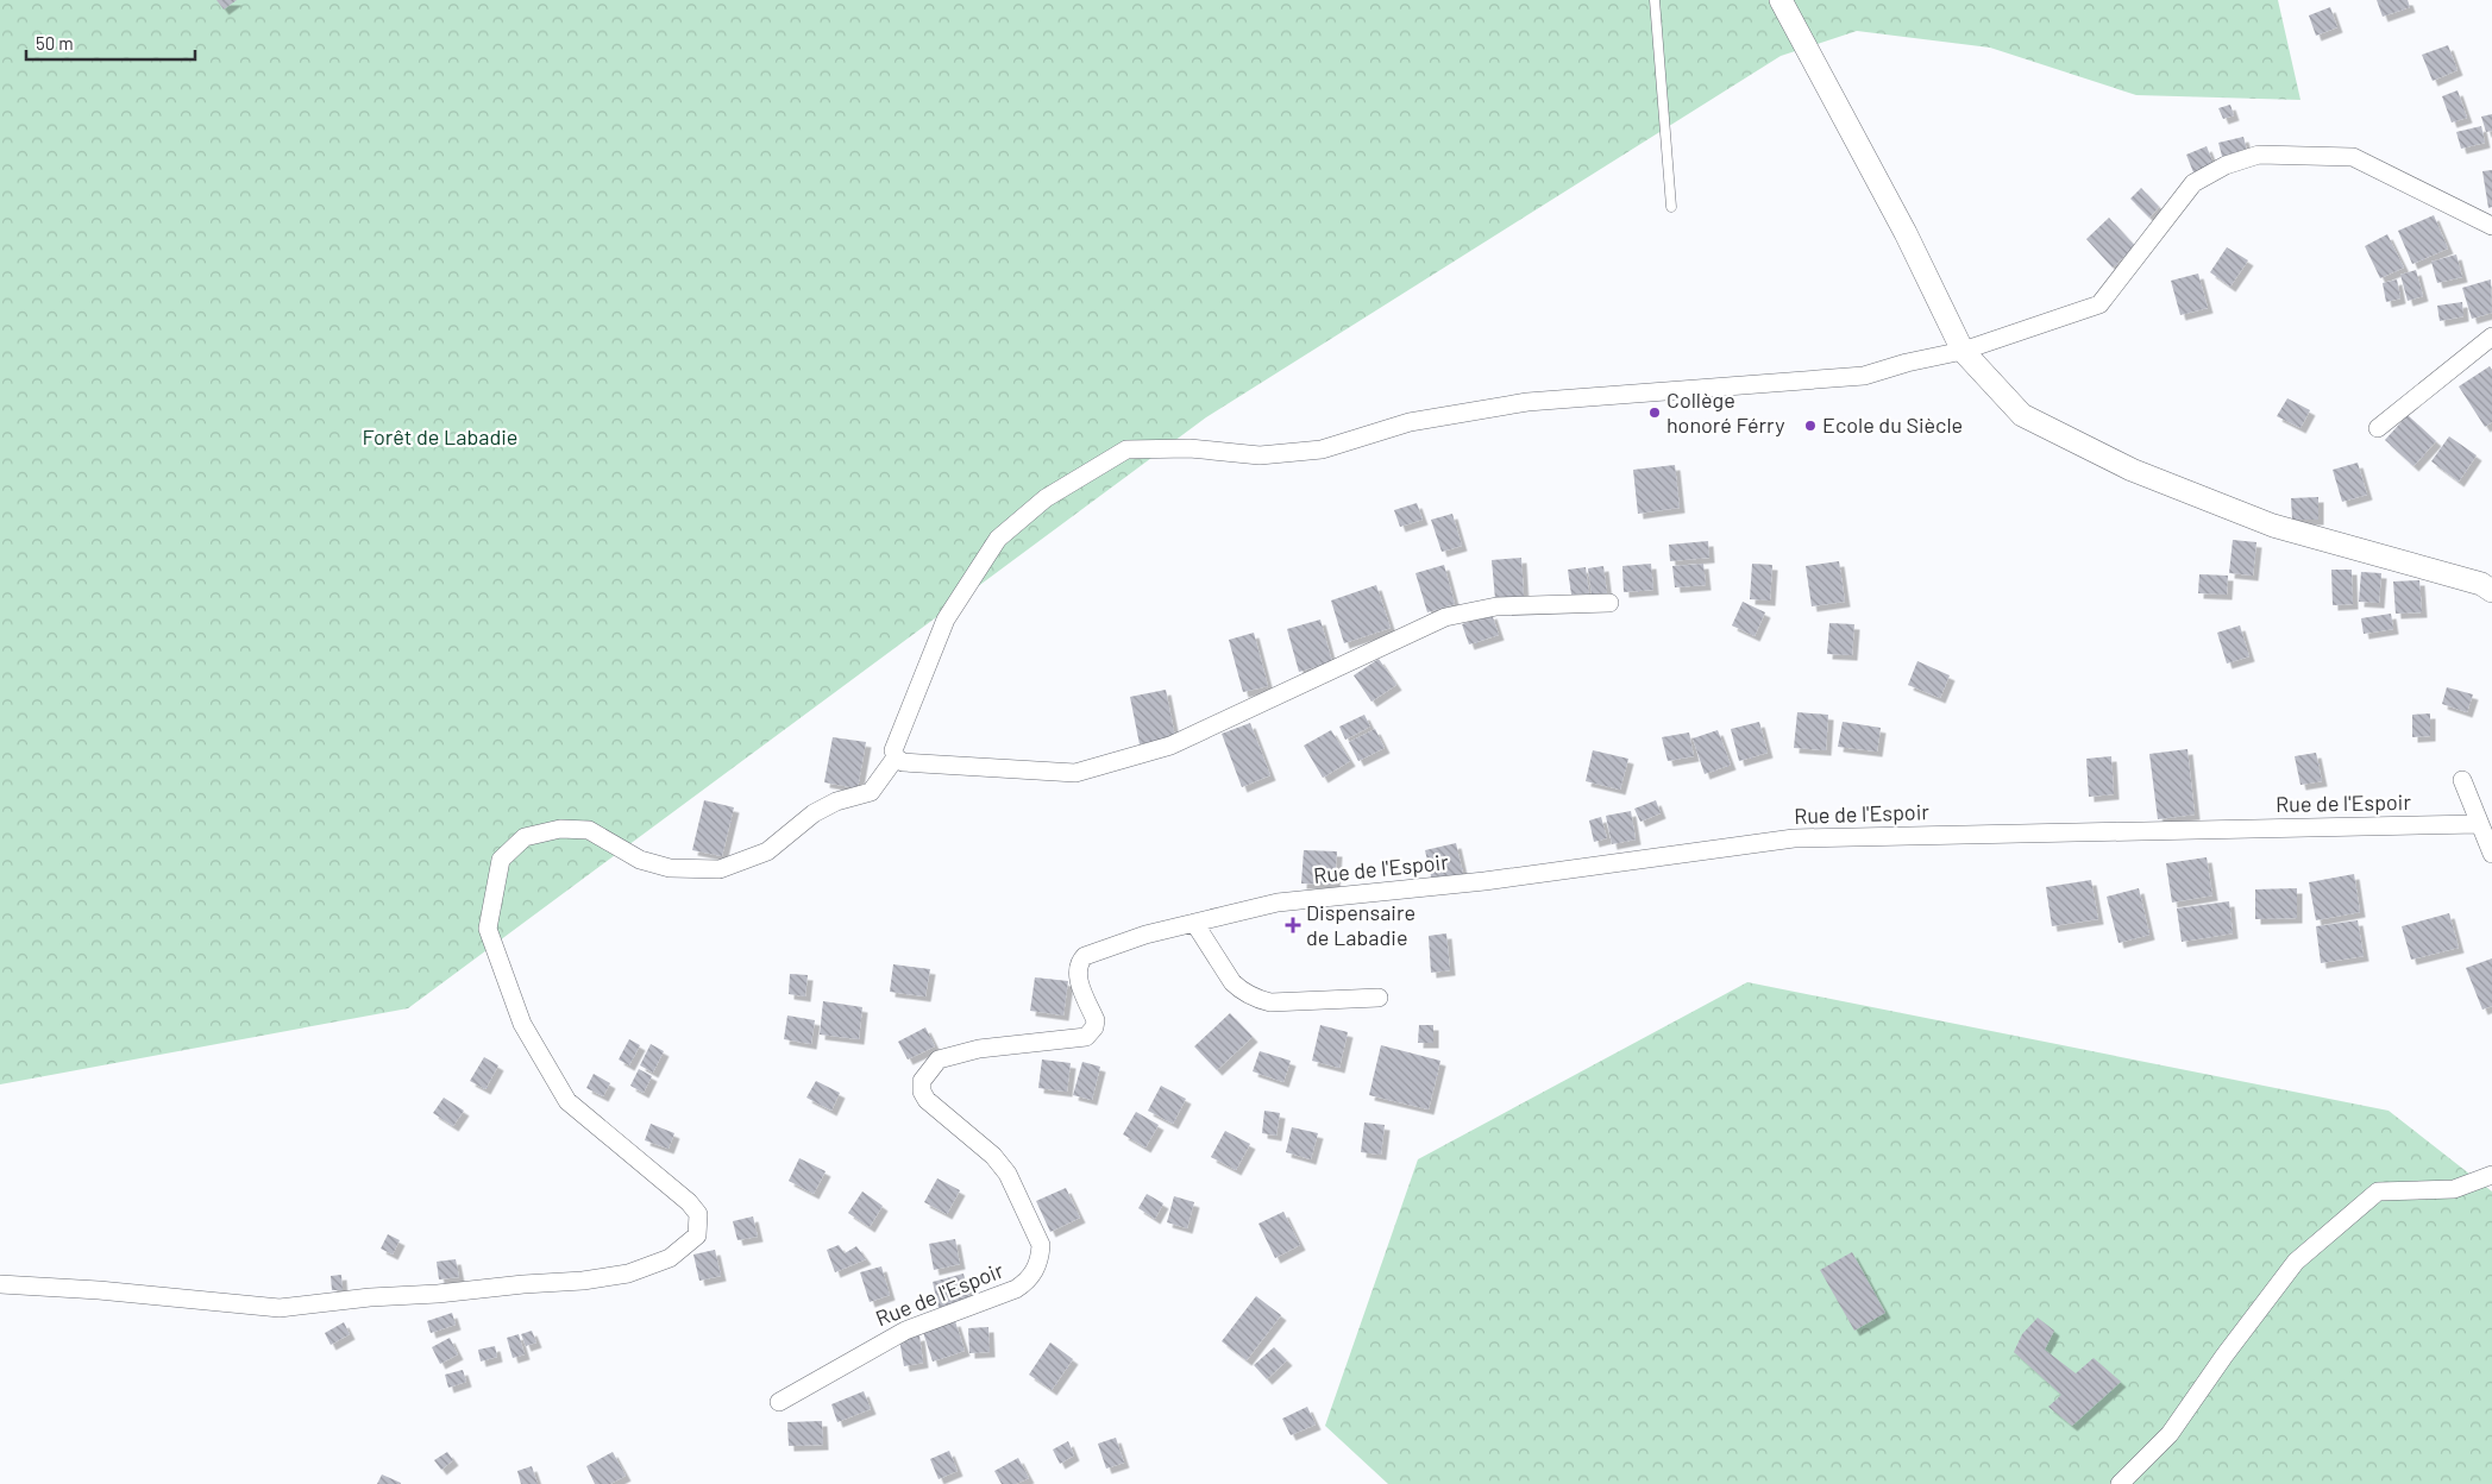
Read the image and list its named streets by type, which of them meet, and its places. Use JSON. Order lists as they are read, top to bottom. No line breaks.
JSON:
{"streets":{"street":["Rue de l'Espoir"]},"parks":["Forêt de Labadie"],"places":{"other":["Collège honoré Férry","Ecole du Siècle"],"health":["Dispensaire de Labadie"]},"scale_bar":"50 m"}
